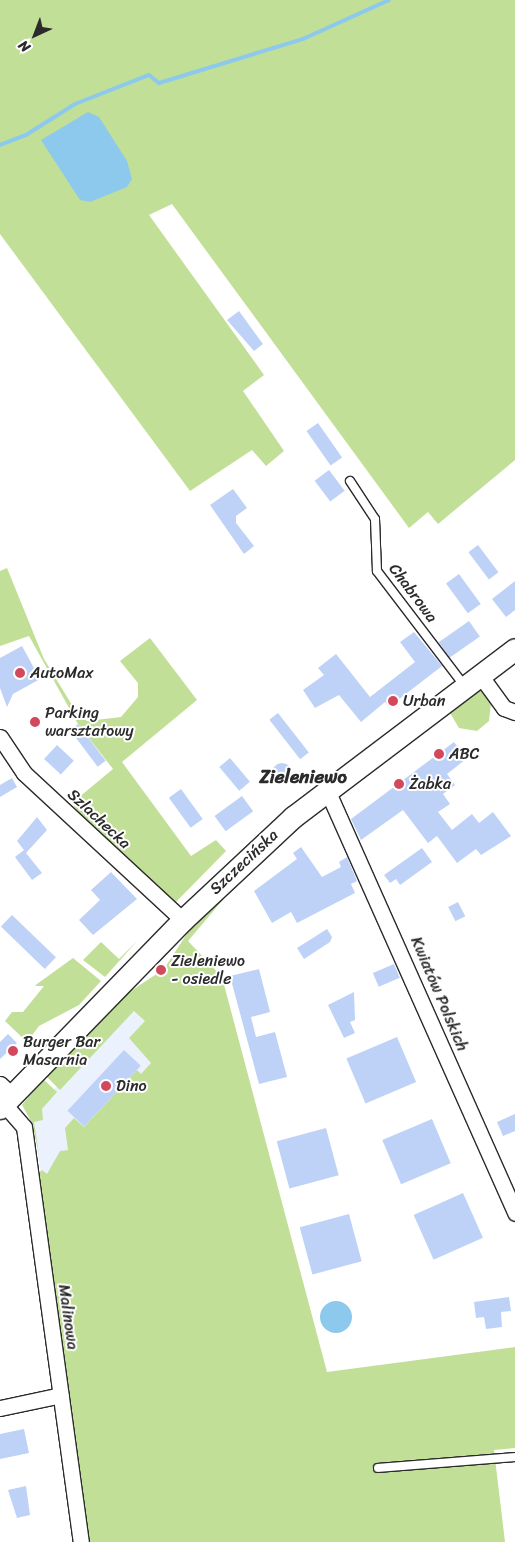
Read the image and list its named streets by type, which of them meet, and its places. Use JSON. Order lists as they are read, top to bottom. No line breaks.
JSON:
{"streets":{"street":["Szlachecka","Szczecińska","Kwiatów Polskich","Malinowa"],"lane":["Chabrowa"]},"crossings":[["Chabrowa","Szczecińska"],["Szlachecka","Szczecińska"],["Szczecińska","Kwiatów Polskich"],["Szczecińska","Malinowa"]],"districts":["Zieleniewo"],"places":["AutoMax","Urban","Parking warsztatowy","ABC","Żabka","Zieleniewo - osiedle","Burger Bar Masarnia","Dino"],"north":"bottom left"}
